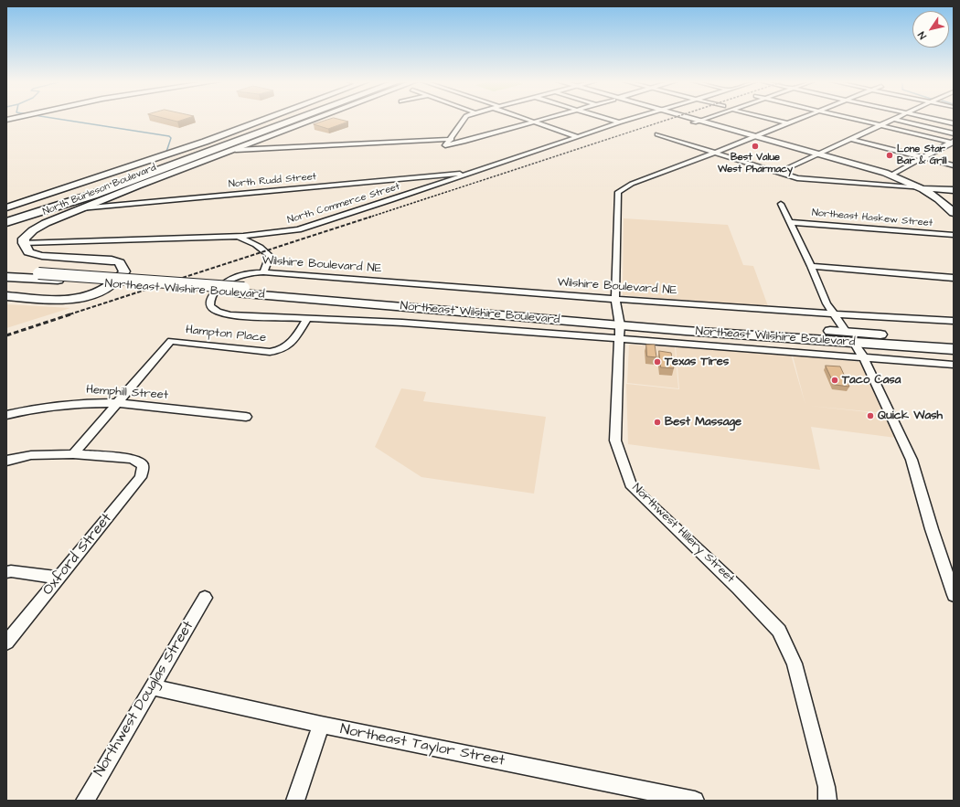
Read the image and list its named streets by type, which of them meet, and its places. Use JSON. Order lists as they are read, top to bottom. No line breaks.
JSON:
{"streets":{"main road":["North Burleson Boulevard","Northeast Wilshire Boulevard"],"street":["North Rudd Street","North Commerce Street","Northeast Haskew Street","Wilshire Boulevard NE","Hampton Place","Hemphill Street","Northwest Hillery Street","Oxford Street","Northwest Douglas Street","Northeast Taylor Street"]},"crossings":[["North Rudd Street","North Burleson Boulevard"],["North Rudd Street","North Commerce Street"],["North Burleson Boulevard","North Commerce Street"],["Wilshire Boulevard NE","Northeast Wilshire Boulevard"],["Wilshire Boulevard NE","Hampton Place"],["Wilshire Boulevard NE","Northwest Hillery Street"],["Northeast Wilshire Boulevard","Northwest Hillery Street"],["Hampton Place","Hemphill Street"],["Northwest Douglas Street","Northeast Taylor Street"]],"places":["Best Value West Pharmacy","Lone Star Bar & Grill","Texas Tires","Taco Casa","Quick Wash","Best Massage"],"north":"bottom left"}
